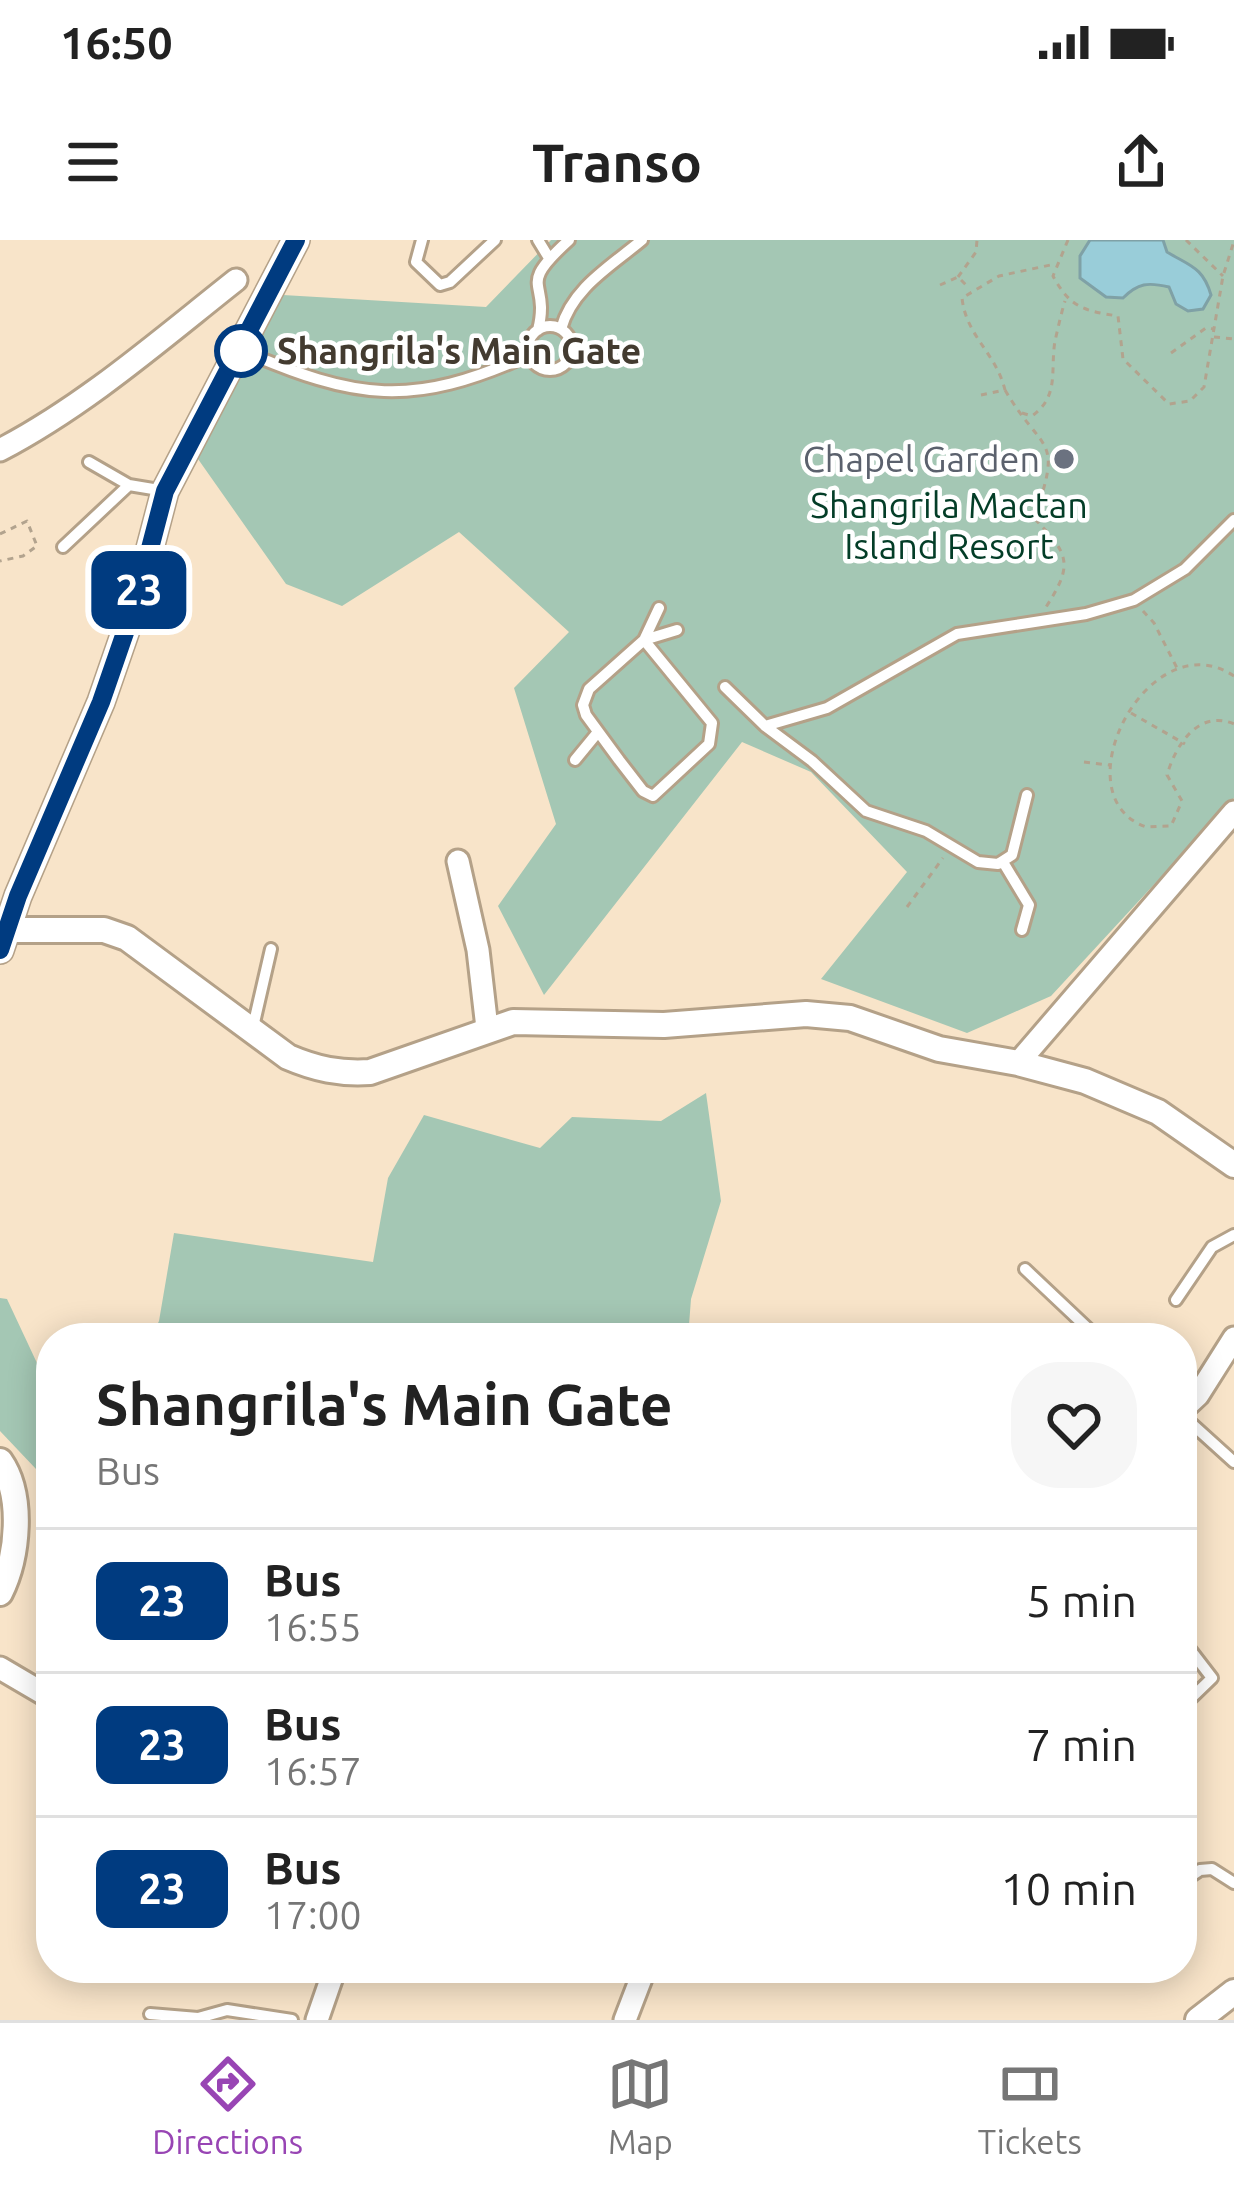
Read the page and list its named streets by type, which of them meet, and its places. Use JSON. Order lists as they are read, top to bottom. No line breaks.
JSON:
{"parks":["Shangrila Mactan Island Resort"],"places":["Shangrila's Main Gate","Chapel Garden"],"lines":["bus line 23"],"page":{"status":"16:50","header":"Transo","on_map":"23","heading":["Shangrila's Main Gate","Bus"],"list":[{"mark":"23","name":"Bus","note":"16:55","value":"5 min"},{"mark":"23","name":"Bus","note":"16:57","value":"7 min"},{"mark":"23","name":"Bus","note":"17:00","value":"10 min"}],"tabs":["Directions","Map","Tickets"]}}
